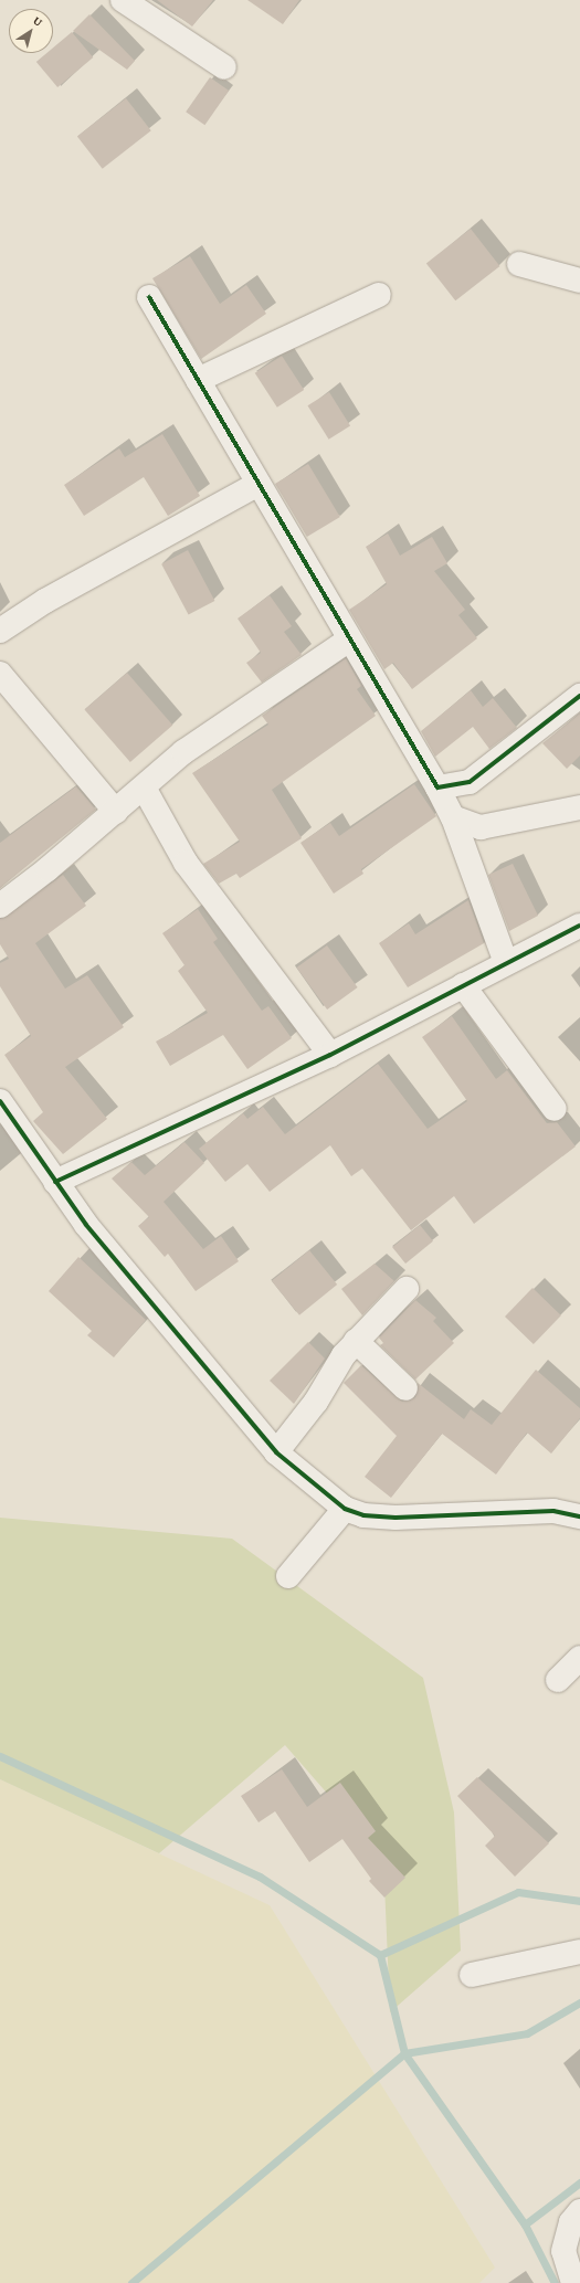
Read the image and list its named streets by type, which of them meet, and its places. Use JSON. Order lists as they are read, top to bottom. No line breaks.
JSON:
{"north":"top right"}
